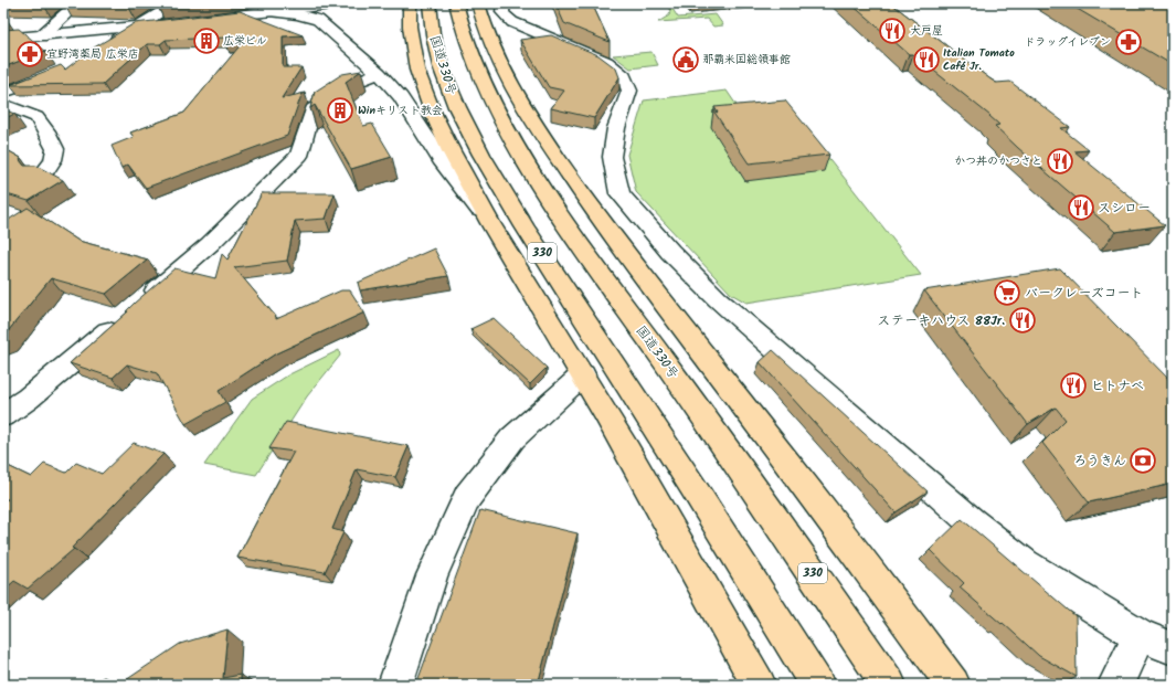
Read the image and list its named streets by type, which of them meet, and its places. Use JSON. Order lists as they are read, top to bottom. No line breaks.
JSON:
{"streets":{"highway":["国道330号","330"]},"places":{"restaurant":["大戸屋","Italian Tomato Café Jr.","かつ丼のかつさと","スシロー","ステーキハウス 88Jr.","ヒトナベ"],"building":["広栄ビル","Winキリスト教会"],"pharmacy":["ドラッグイレブン","宜野湾薬局 広栄店"],"public building":["那覇米国総領事館"],"supermarket":["バークレーズコート"],"bank":["ろうきん"]}}
